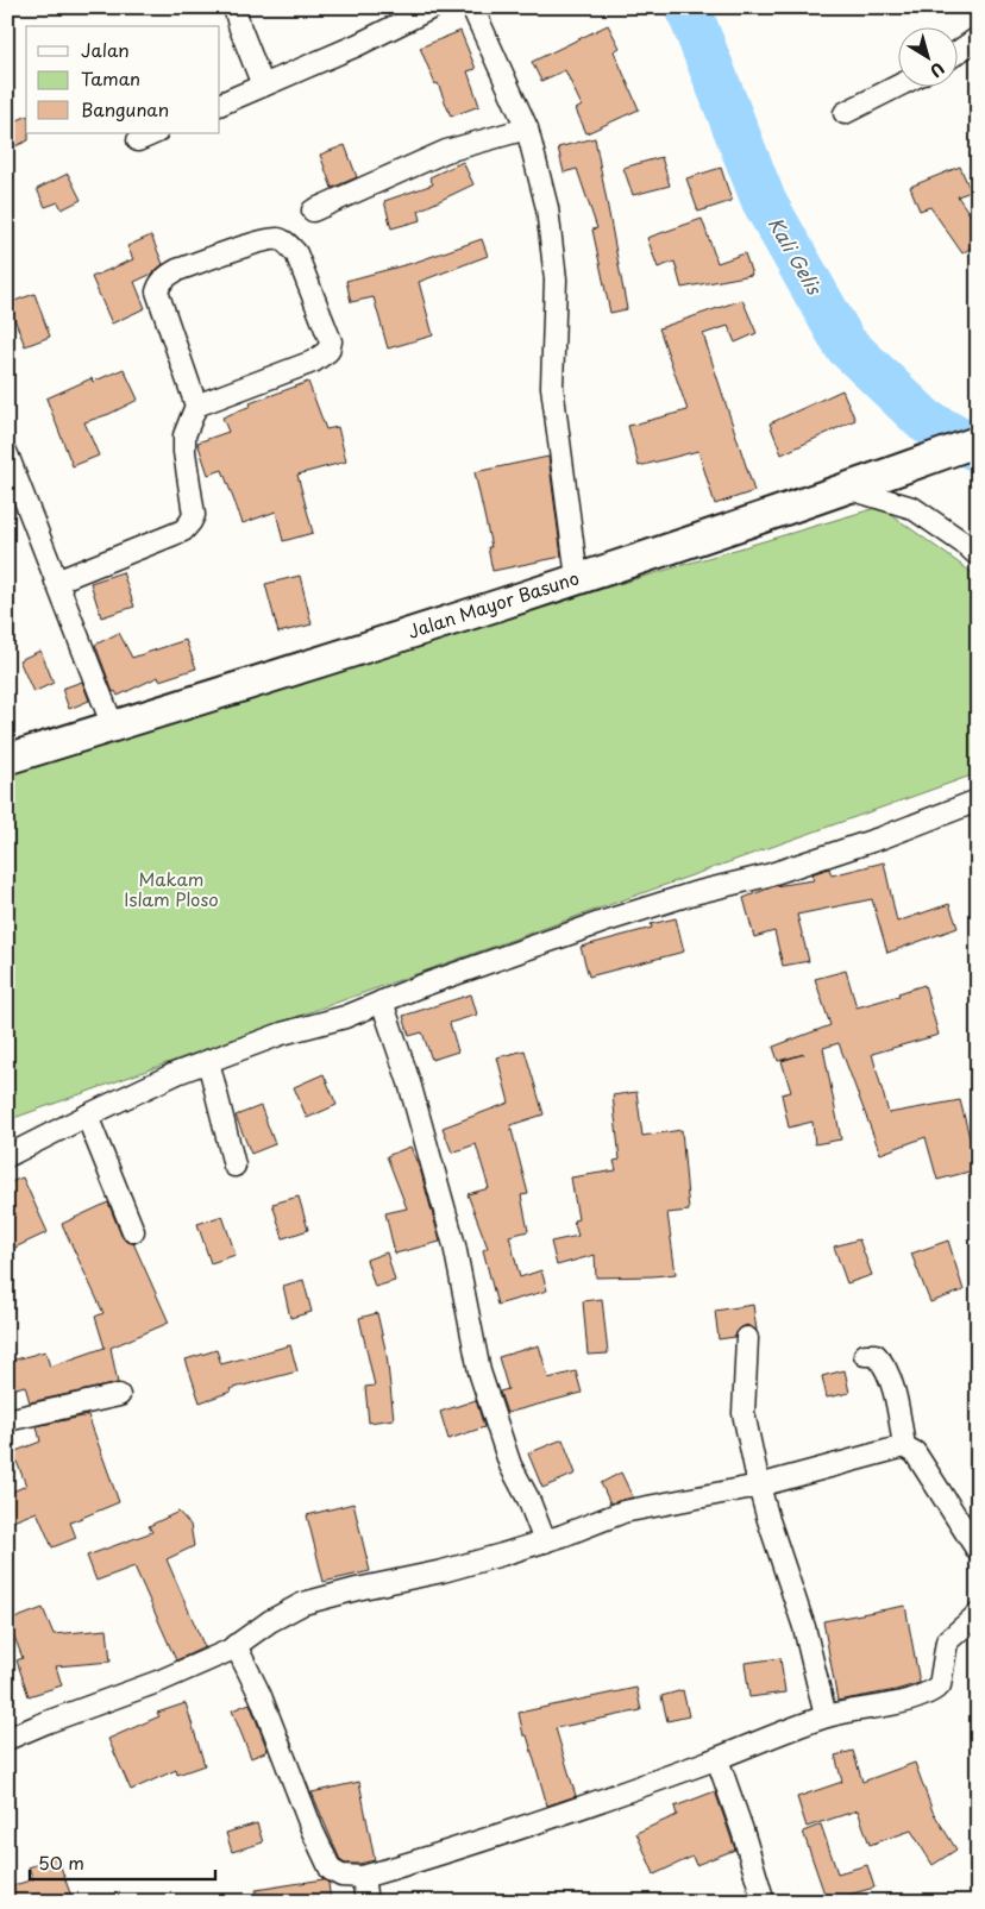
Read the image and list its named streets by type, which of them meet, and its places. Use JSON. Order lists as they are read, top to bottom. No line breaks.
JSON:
{"streets":{"main road":["Jalan Mayor Basuno"]},"water":["Kali Gelis"],"parks":["Makam Islam Ploso"],"legend":["Jalan","Taman","Bangunan"],"scale_bar":"50 m","north":"bottom right"}
